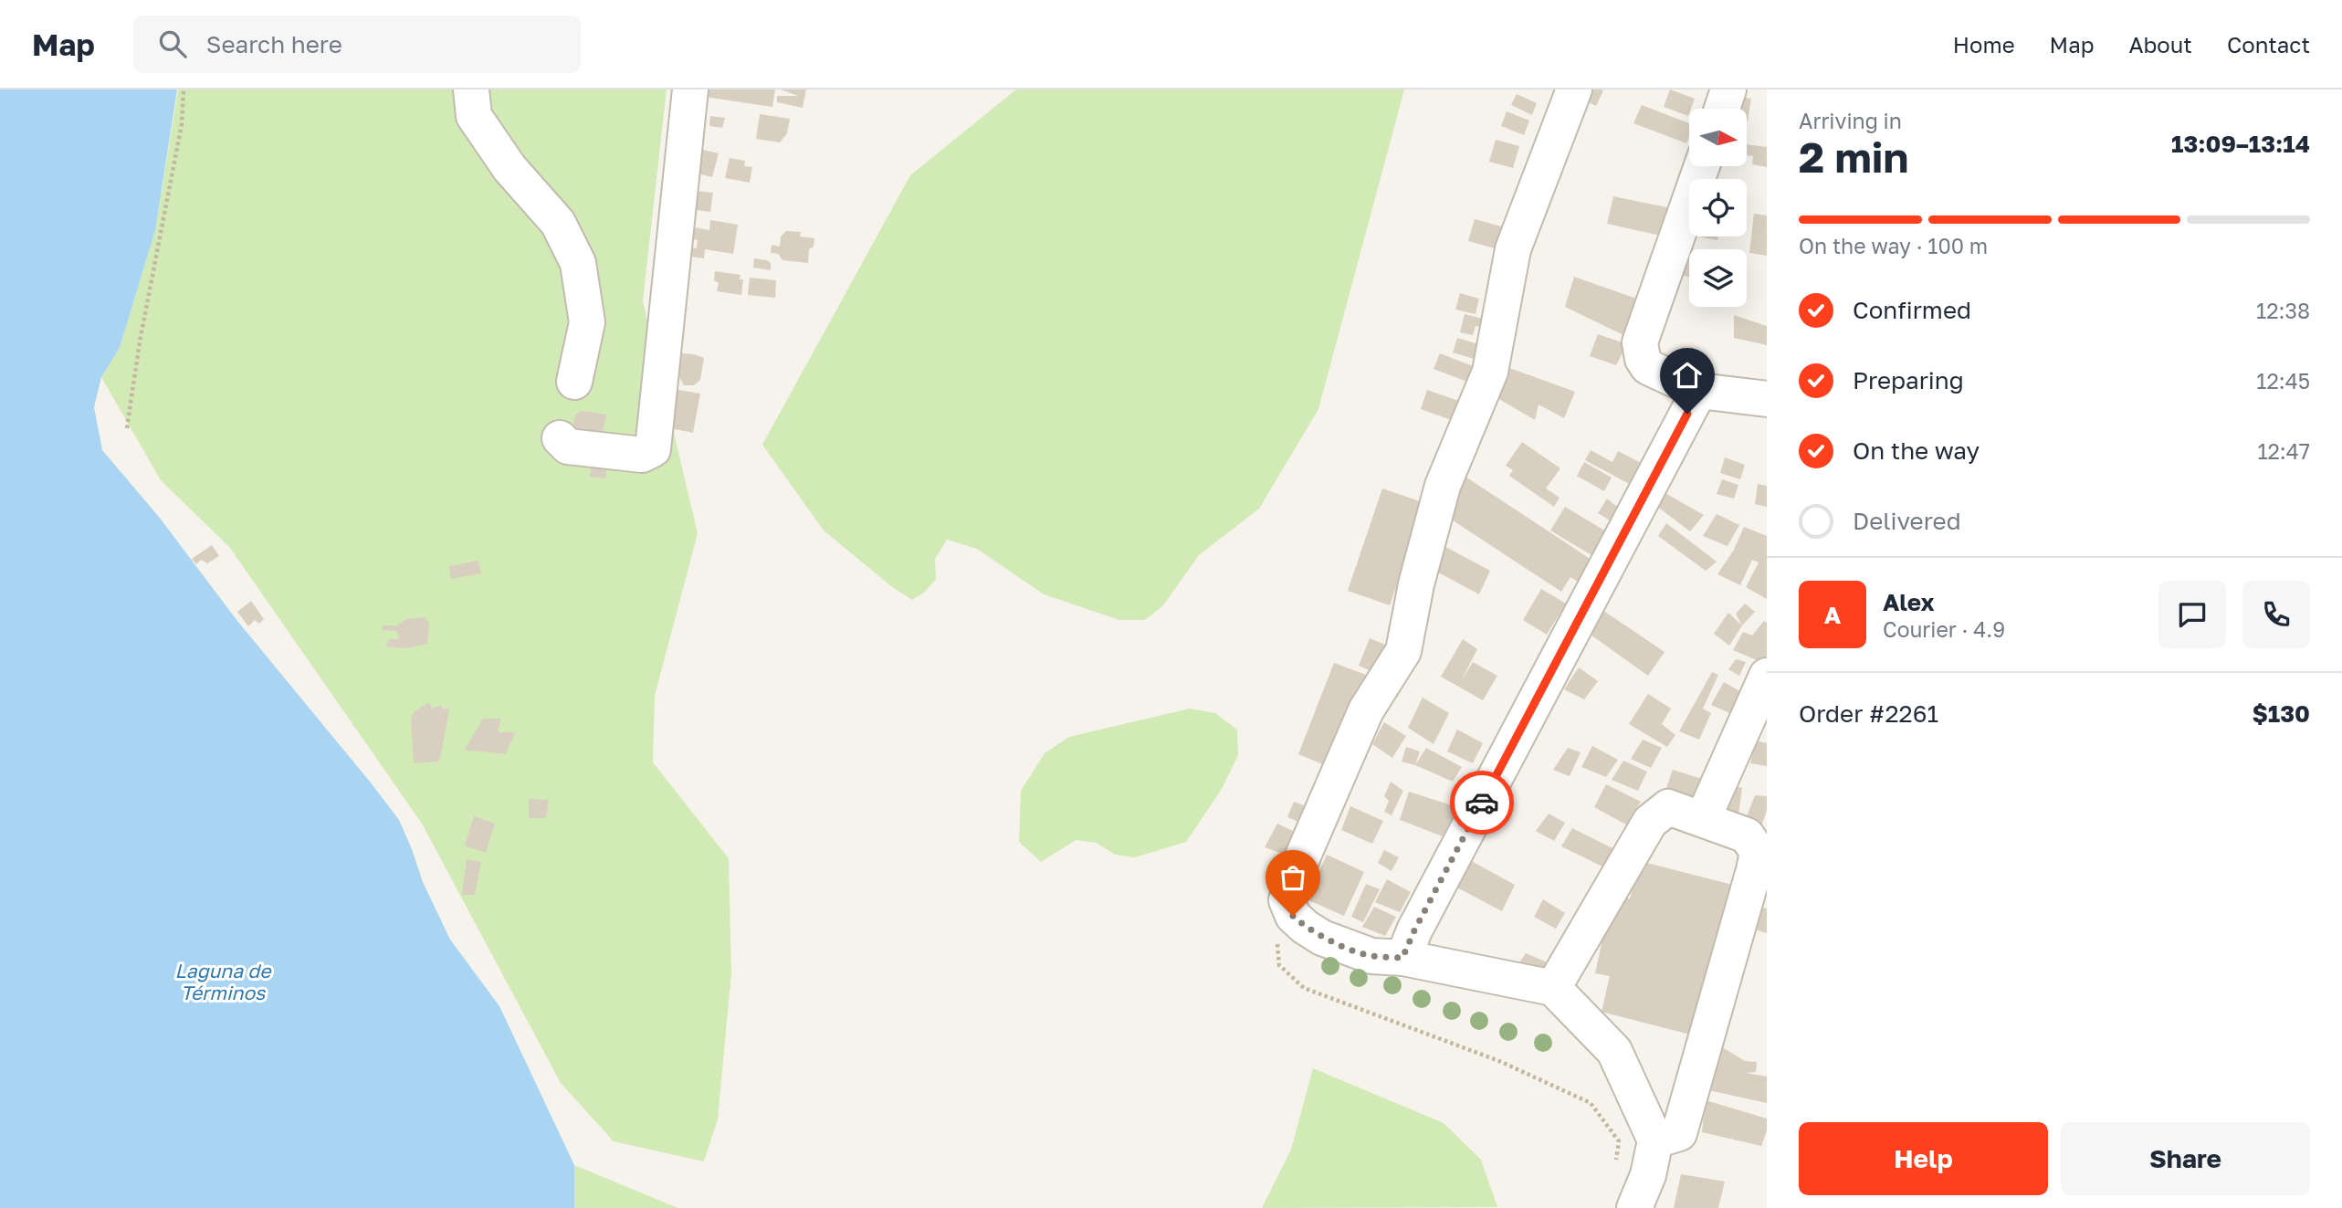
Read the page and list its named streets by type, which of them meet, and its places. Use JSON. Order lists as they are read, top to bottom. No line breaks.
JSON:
{"water":["Laguna de Términos"],"north":"right","page":{"header":"Map","search":"Search here","nav":["Home","Map","About","Contact"],"heading":["2 min","Arriving in","13:09–13:14"],"panel":["Alex","Courier · 4.9","Order #2261","$130"],"bar":"On the way · 100 m","list":[["Confirmed","12:38"],["Preparing","12:45"],["On the way","12:47"],"Delivered"],"round":"A","buttons":["Help","Share"]}}
